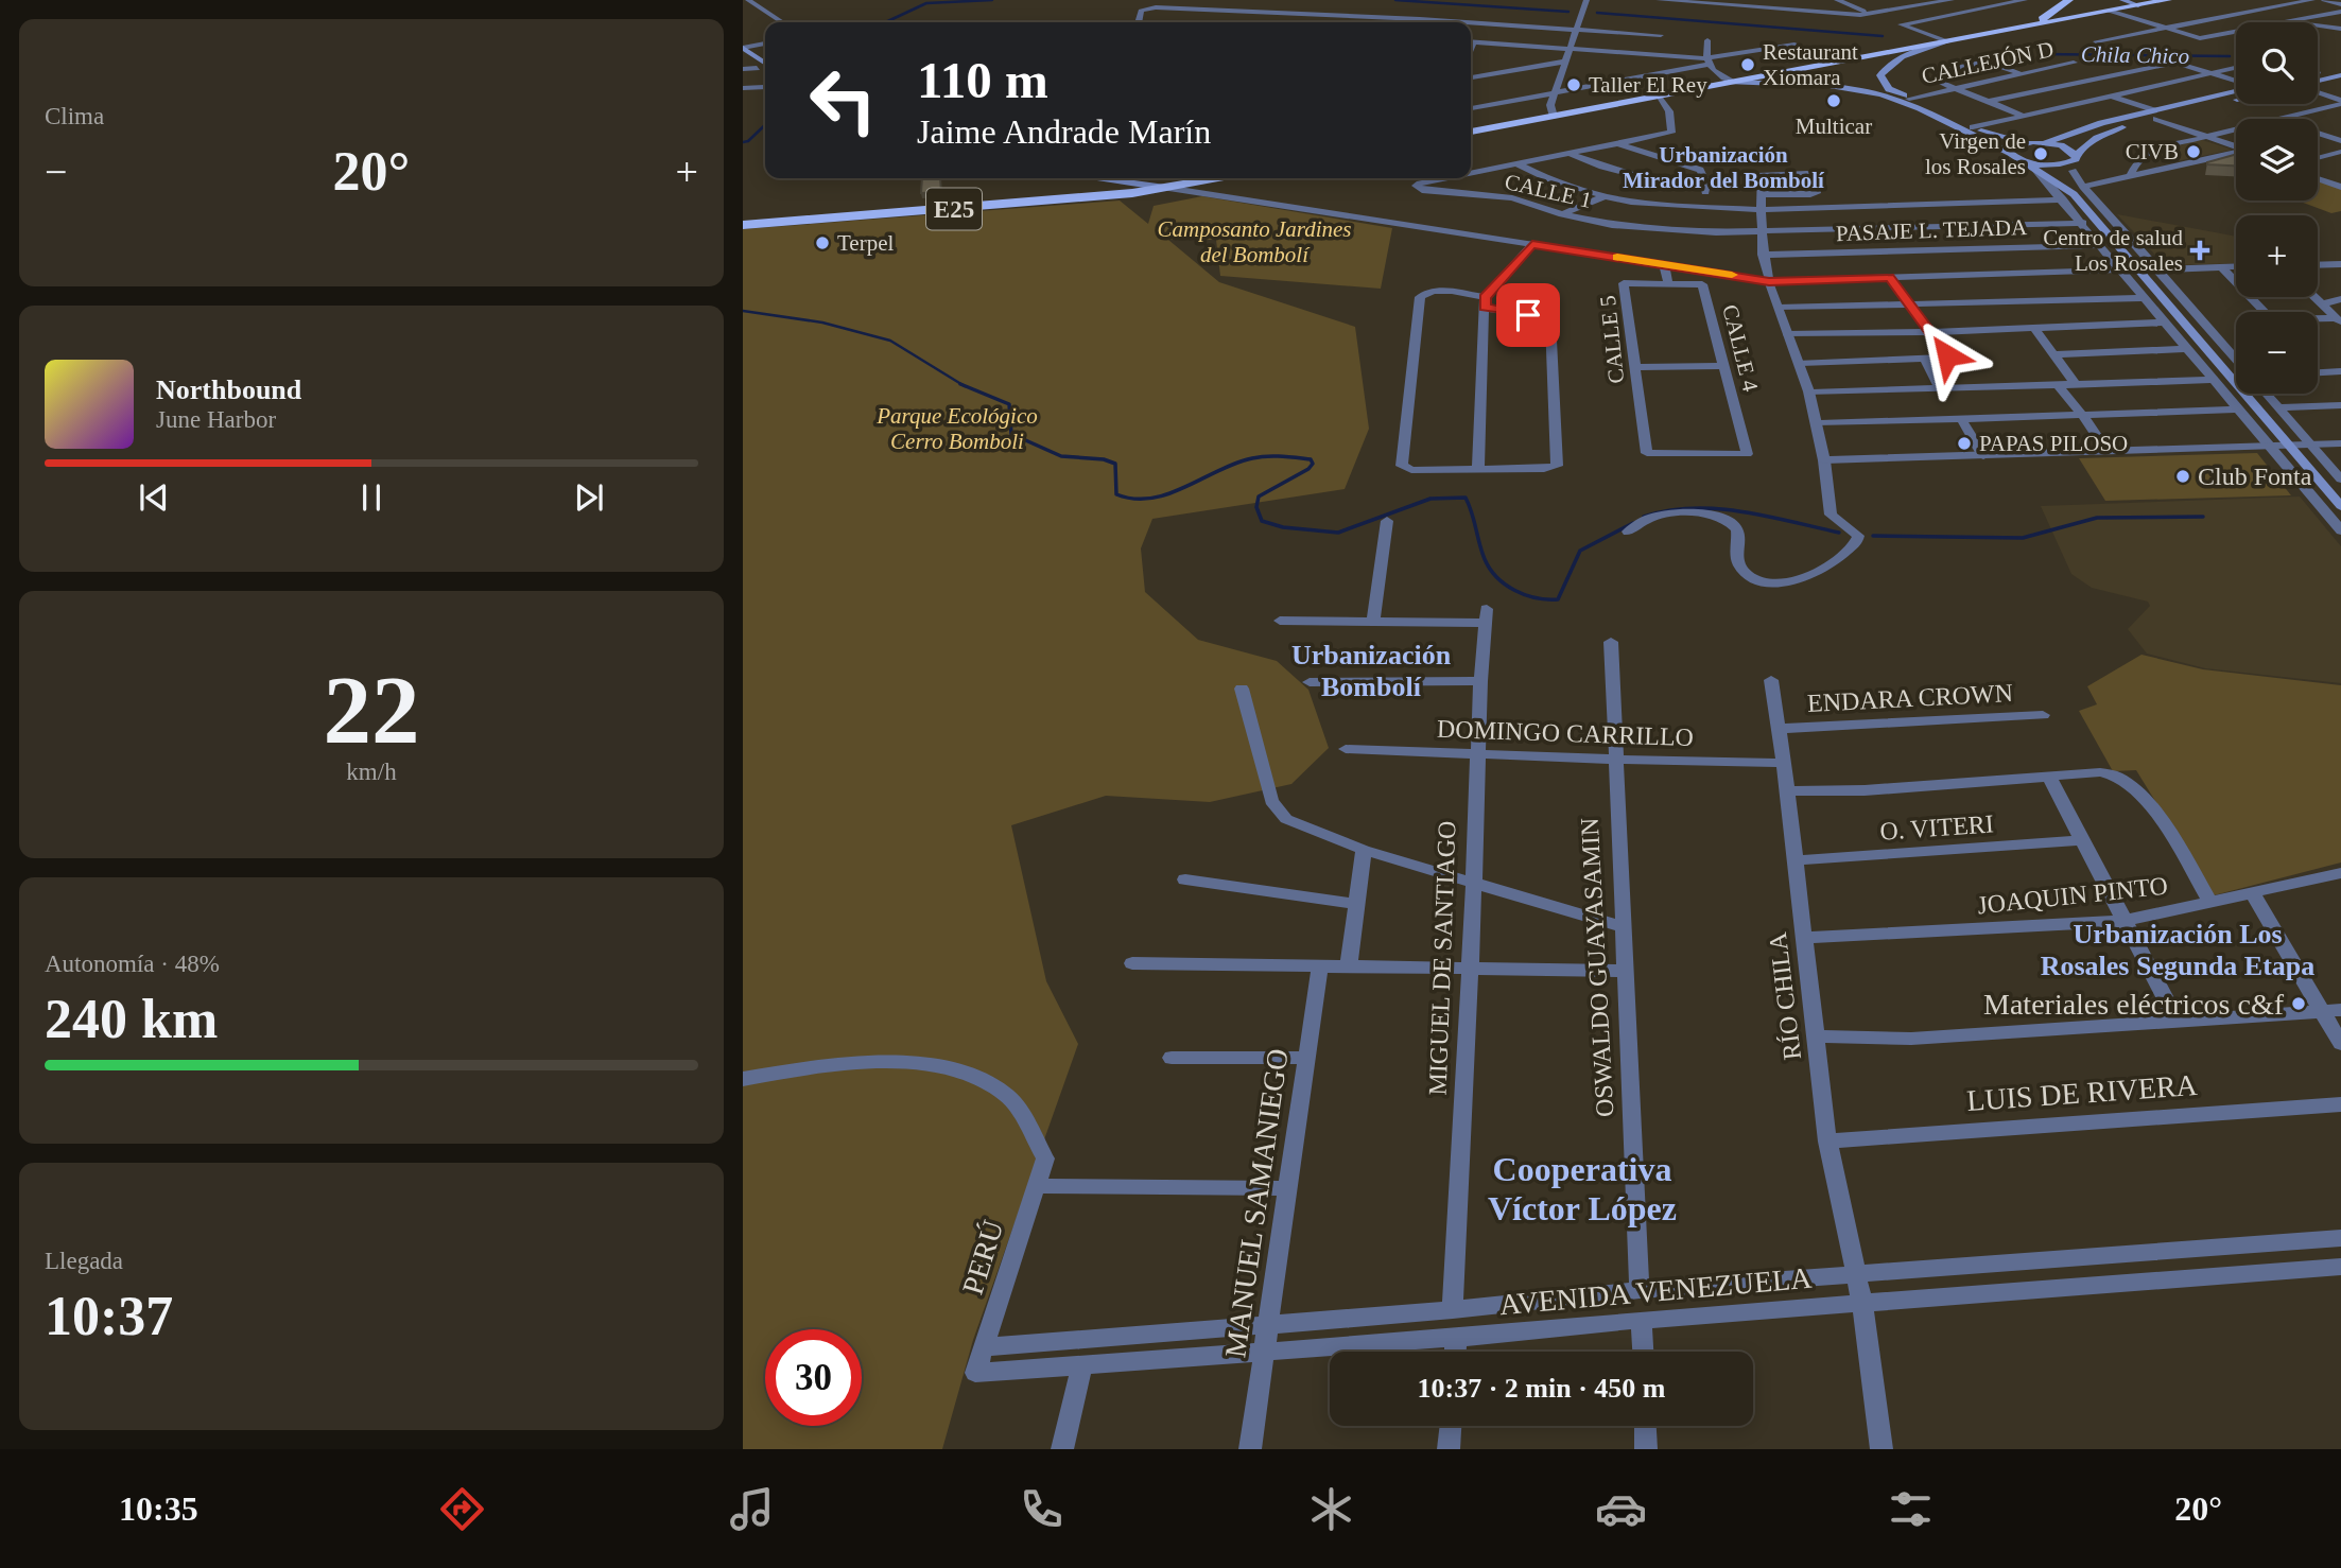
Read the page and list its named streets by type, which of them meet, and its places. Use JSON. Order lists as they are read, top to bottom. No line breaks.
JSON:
{"streets":{"highway":["E25"],"street":["CALLEJÓN D","CALLE 1","PASAJE L. TEJADA","CALLE 5","CALLE 4","ENDARA CROWN","DOMINGO CARRILLO","O. VITERI","JOAQUIN PINTO","MIGUEL DE SANTIAGO","OSWALDO GUAYASAMIN","RÍO CHILA","LUIS DE RIVERA","MANUEL SAMANIEGO","PERÚ","AVENIDA VENEZUELA"]},"crossings":[["CALLE 5","CALLE 4"],["ENDARA CROWN","RÍO CHILA"],["DOMINGO CARRILLO","MIGUEL DE SANTIAGO"],["DOMINGO CARRILLO","OSWALDO GUAYASAMIN"],["DOMINGO CARRILLO","RÍO CHILA"],["O. VITERI","RÍO CHILA"],["JOAQUIN PINTO","RÍO CHILA"],["MIGUEL DE SANTIAGO","AVENIDA VENEZUELA"],["OSWALDO GUAYASAMIN","AVENIDA VENEZUELA"],["RÍO CHILA","LUIS DE RIVERA"],["RÍO CHILA","AVENIDA VENEZUELA"],["MANUEL SAMANIEGO","AVENIDA VENEZUELA"],["PERÚ","AVENIDA VENEZUELA"]],"districts":["Urbanización Mirador del Bombolí","Urbanización Bombolí","Urbanización Los Rosales Segunda Etapa","Cooperativa Víctor López"],"water":["Chila Chico"],"parks":["Camposanto Jardines del Bombolí","Parque Ecológico Cerro Bomboli"],"places":{"other":["Restaurant Xiomara","Taller El Rey","Multicar","CIVB","Virgen de los Rosales","Terpel","PAPAS PILOSO","Club Fonta","Materiales eléctricos c&f"],"health":["Centro de salud Los Rosales"]},"page":{"tile":["Clima",["22","km/h"],["Autonomía · 48%","240 km"],["Llegada","10:37"]],"map_buttons":["+","−"],"turn":["110 m","Jaime Andrade Marín"],"heat":["−","20°","+"],"song":["Northbound","June Harbor"],"limit":"30","trip":"10:37 · 2 min · 450 m","tabs":["10:35","20°"]}}
